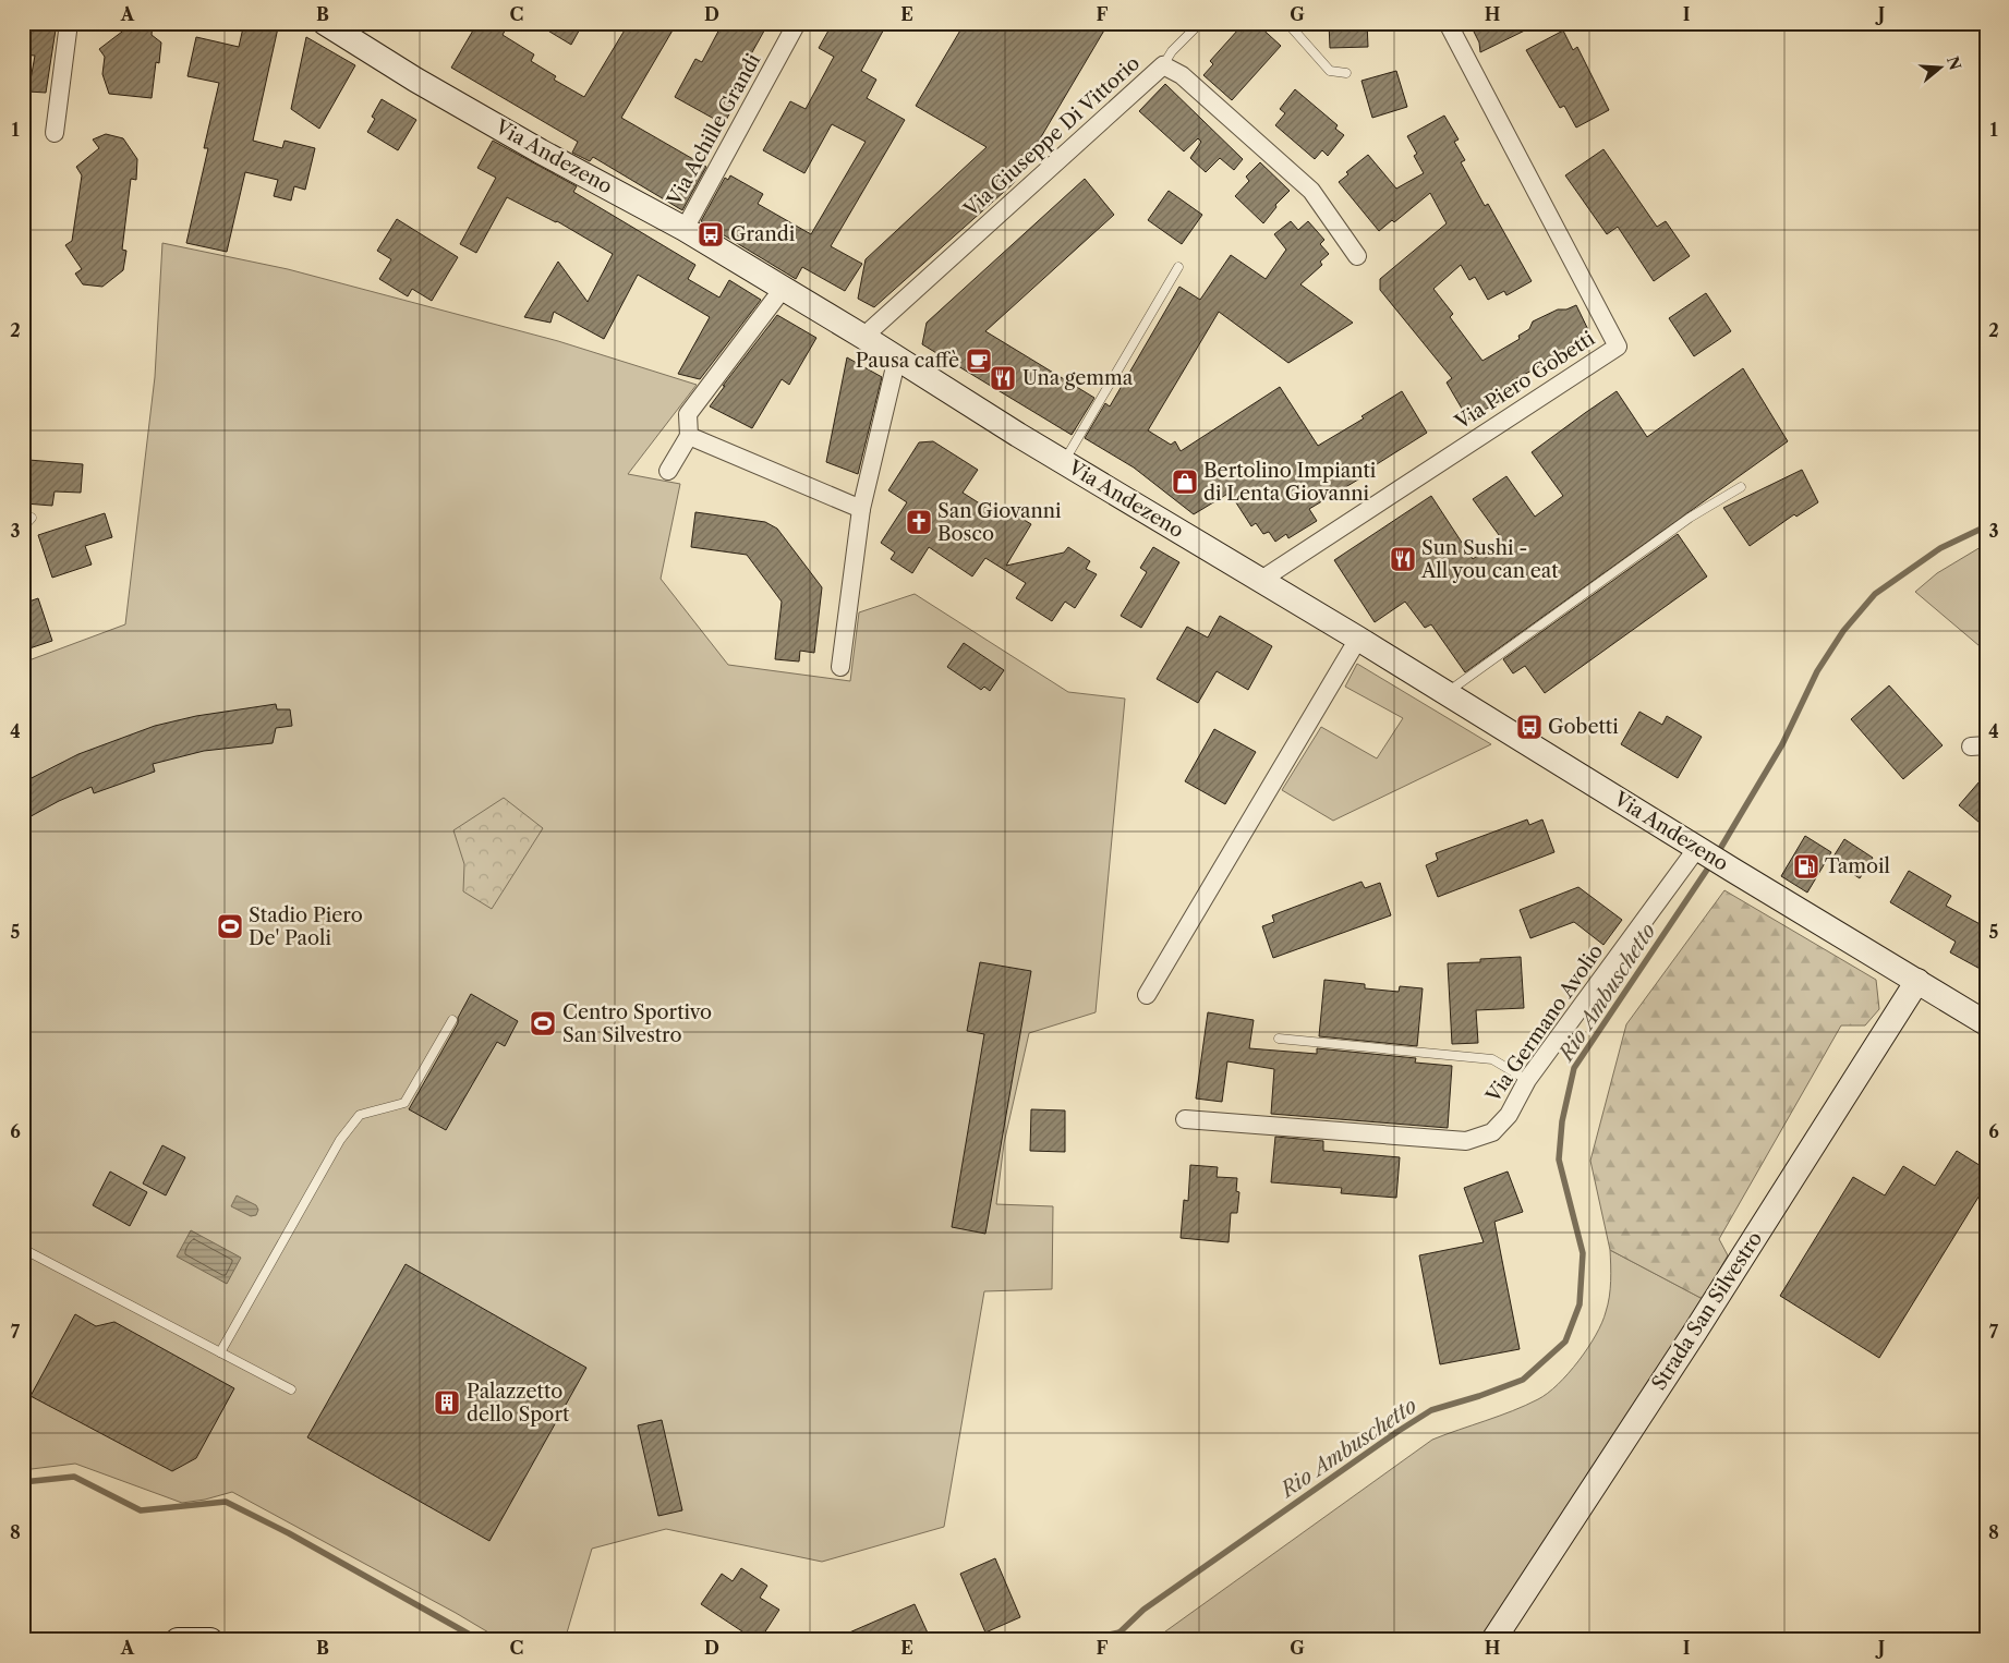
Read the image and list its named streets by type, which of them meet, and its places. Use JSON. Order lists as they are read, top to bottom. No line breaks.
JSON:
{"streets":{"main road":["Via Andezeno","Strada San Silvestro"],"street":["Via Achille Grandi","Via Giuseppe Di Vittorio","Via Piero Gobetti","Via Germano Avolio"]},"crossings":[["Via Achille Grandi","Via Andezeno"],["Via Giuseppe Di Vittorio","Via Andezeno"],["Via Andezeno","Via Piero Gobetti"],["Via Andezeno","Via Germano Avolio"],["Via Andezeno","Strada San Silvestro"]],"water":["Rio Ambuschetto"],"places":{"bus stop":["Grandi","Gobetti"],"cafe":["Pausa caffè"],"restaurant":["Una gemma","Sun Sushi - All you can eat"],"shop":["Bertolino Impianti di Lenta Giovanni"],"church":["San Giovanni Bosco"],"fuel station":["Tamoil"],"sports":["Stadio Piero De' Paoli","Centro Sportivo San Silvestro"],"building":["Palazzetto dello Sport"]},"north":"right","grid":{"columns":["A","B","C","D","E","F","G","H","I","J"],"rows":["1","2","3","4","5","6","7","8"]}}
